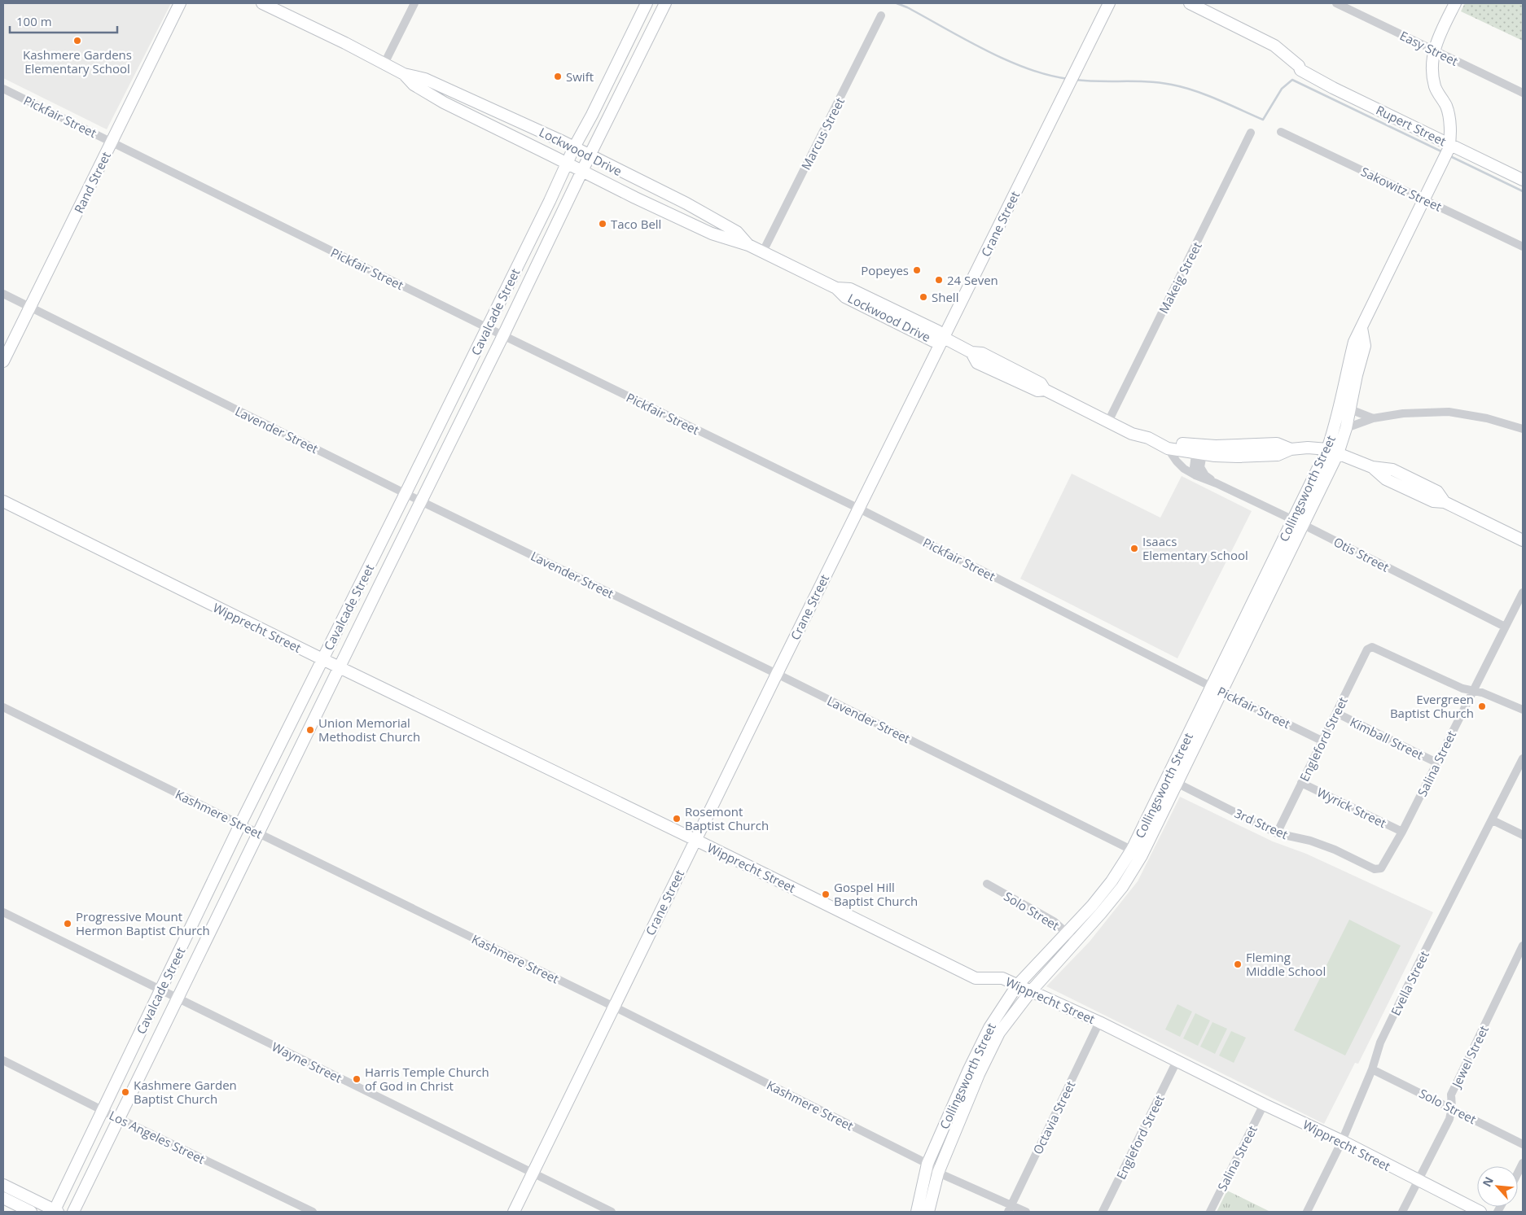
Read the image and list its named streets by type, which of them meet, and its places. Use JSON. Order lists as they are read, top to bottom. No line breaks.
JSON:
{"streets":{"main road":["Rupert Street","Lockwood Drive","Rand Street","Crane Street","Cavalcade Street","Collingsworth Street","Wipprecht Street"],"street":["Easy Street","Pickfair Street","Marcus Street","Sakowitz Street","Makeig Street","Lavender Street","Otis Street","Kimball Street","Engleford Street","Salina Street","Wyrick Street","Kashmere Street","3rd Street","Solo Street","Evella Street","Jewel Street","Wayne Street","Octavia Street","Los Angeles Street"]},"crossings":[["Easy Street","Collingsworth Street"],["Pickfair Street","Rand Street"],["Pickfair Street","Crane Street"],["Pickfair Street","Cavalcade Street"],["Pickfair Street","Collingsworth Street"],["Pickfair Street","Engleford Street"],["Rupert Street","Collingsworth Street"],["Marcus Street","Lockwood Drive"],["Lockwood Drive","Crane Street"],["Lockwood Drive","Makeig Street"],["Lockwood Drive","Cavalcade Street"],["Lockwood Drive","Collingsworth Street"],["Lockwood Drive","Otis Street"],["Rand Street","Lavender Street"],["Sakowitz Street","Collingsworth Street"],["Crane Street","Lavender Street"],["Crane Street","Wipprecht Street"],["Crane Street","Kashmere Street"],["Crane Street","Wayne Street"],["Cavalcade Street","Lavender Street"],["Cavalcade Street","Wipprecht Street"],["Cavalcade Street","Kashmere Street"],["Cavalcade Street","Wayne Street"],["Cavalcade Street","Los Angeles Street"],["Lavender Street","Collingsworth Street"],["Collingsworth Street","Otis Street"],["Collingsworth Street","Wipprecht Street"],["Collingsworth Street","Kashmere Street"],["Collingsworth Street","3rd Street"],["Collingsworth Street","Solo Street"],["Otis Street","Salina Street"],["Wipprecht Street","Engleford Street"],["Wipprecht Street","Salina Street"],["Wipprecht Street","Evella Street"],["Wipprecht Street","Jewel Street"],["Wipprecht Street","Octavia Street"],["Kimball Street","Engleford Street"],["Kimball Street","Salina Street"],["Engleford Street","Salina Street"],["Engleford Street","Wyrick Street"],["Engleford Street","3rd Street"],["Salina Street","Wyrick Street"],["Salina Street","3rd Street"],["Kashmere Street","Octavia Street"],["Solo Street","Evella Street"],["Solo Street","Jewel Street"]],"places":["Kashmere Gardens Elementary School","Swift","Taco Bell","Popeyes","24 Seven","Shell","Isaacs Elementary School","Evergreen Baptist Church","Union Memorial Methodist Church","Rosemont Baptist Church","Gospel Hill Baptist Church","Progressive Mount Hermon Baptist Church","Fleming Middle School","Harris Temple Church of God in Christ","Kashmere Garden Baptist Church"],"scale_bar":"100 m","north":"top left"}
